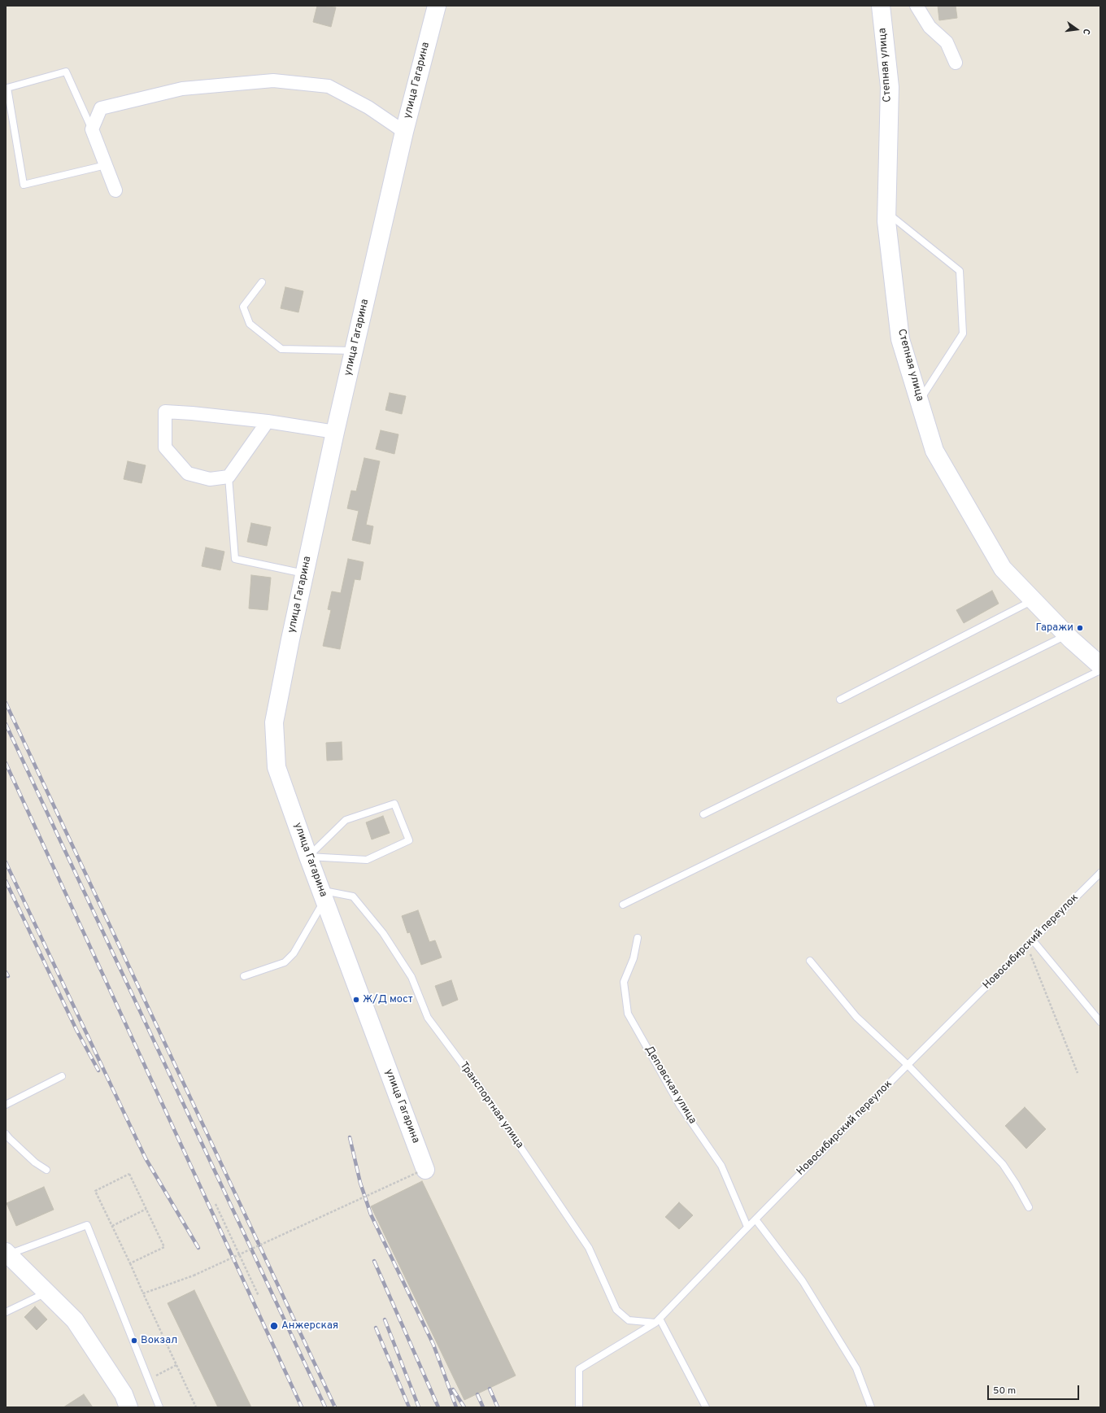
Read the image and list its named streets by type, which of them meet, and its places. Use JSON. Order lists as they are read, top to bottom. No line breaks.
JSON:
{"streets":{"street":["Степная улица","улица Гагарина"],"lane":["Новосибирский переулок","Деповская улица","Транспортная улица"]},"crossings":[["улица Гагарина","Транспортная улица"],["Новосибирский переулок","Деповская улица"],["Новосибирский переулок","Транспортная улица"]],"places":["Гаражи","Ж/Д мост","Анжерская","Вокзал"],"scale_bar":"50 m","north":"right"}
